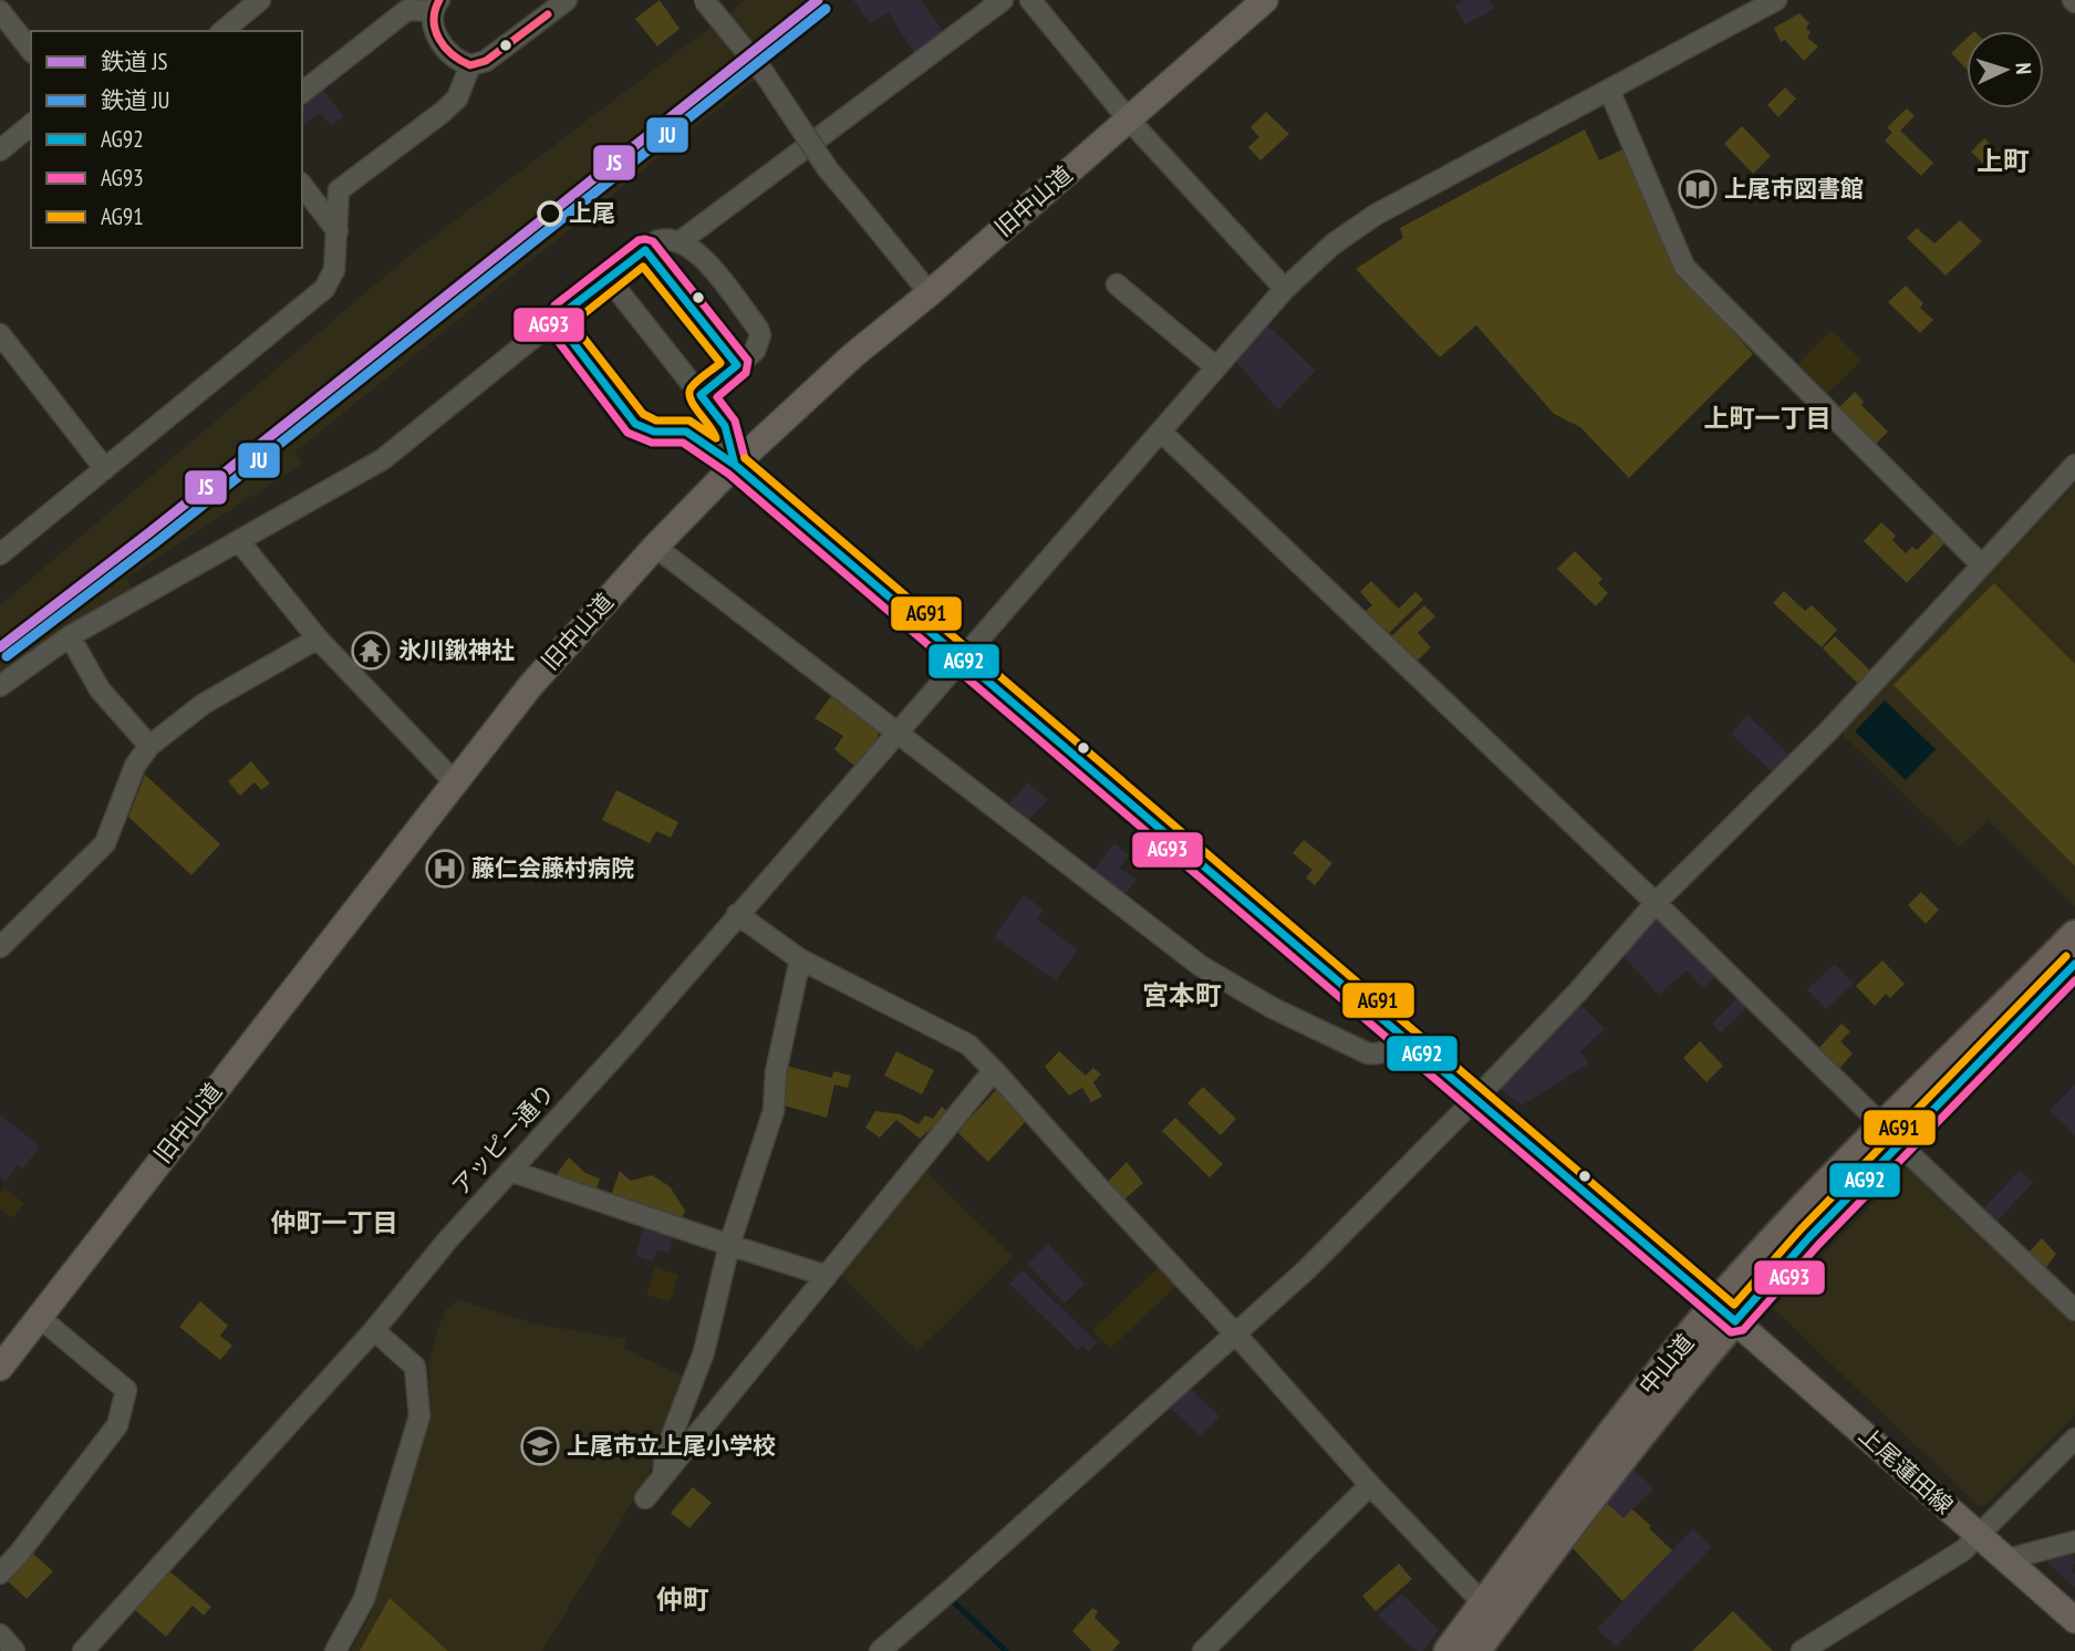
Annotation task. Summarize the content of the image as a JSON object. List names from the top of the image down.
{
  "streets": {
    "highway": ["中山道"],
    "main road": ["旧中山道", "上尾蓮田線"],
    "street": ["アッピー通り"]
  },
  "crossings": [
    ["旧中山道", "上尾蓮田線"],
    ["アッピー通り", "上尾蓮田線"],
    ["中山道", "上尾蓮田線"]
  ],
  "districts": [
    "上町",
    "上町一丁目",
    "宮本町",
    "仲町一丁目",
    "仲町"
  ],
  "places": {
    "library": ["上尾市図書館"],
    "other": ["上尾"],
    "temple": ["氷川鍬神社"],
    "hospital": ["藤仁会藤村病院"],
    "school or university": ["上尾市立上尾小学校"]
  },
  "lines": [
    "rail line JS",
    "rail line JU",
    "transit line AG93",
    "transit line AG92",
    "transit line AG91"
  ],
  "legend": [
    "鉄道 JS",
    "鉄道 JU",
    "AG92",
    "AG93",
    "AG91"
  ],
  "north": "right"
}
